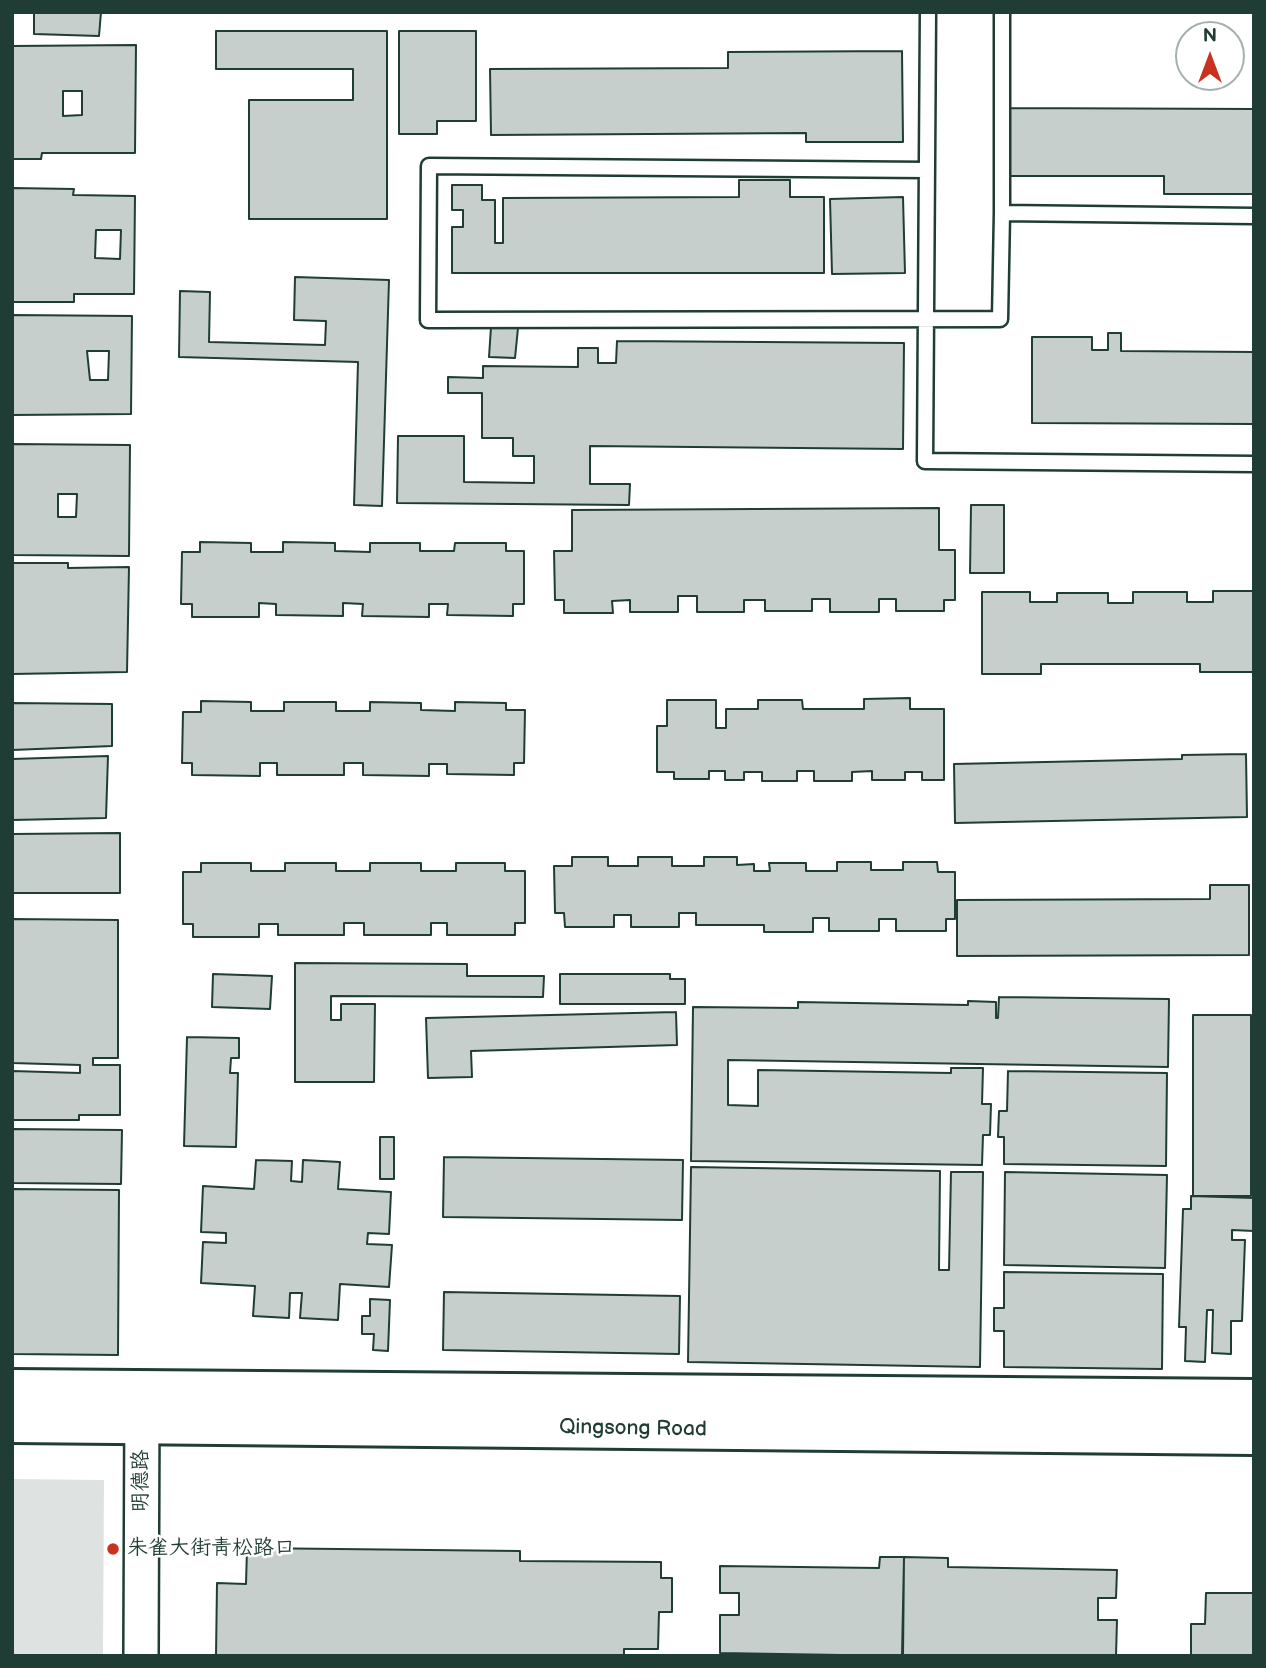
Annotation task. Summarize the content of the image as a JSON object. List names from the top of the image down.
{
  "streets": {
    "main road": ["Qingsong Road"],
    "street": ["明德路"]
  },
  "crossings": [
    ["Qingsong Road", "明德路"]
  ],
  "places": ["朱雀大街青松路口"],
  "north": "top"
}
